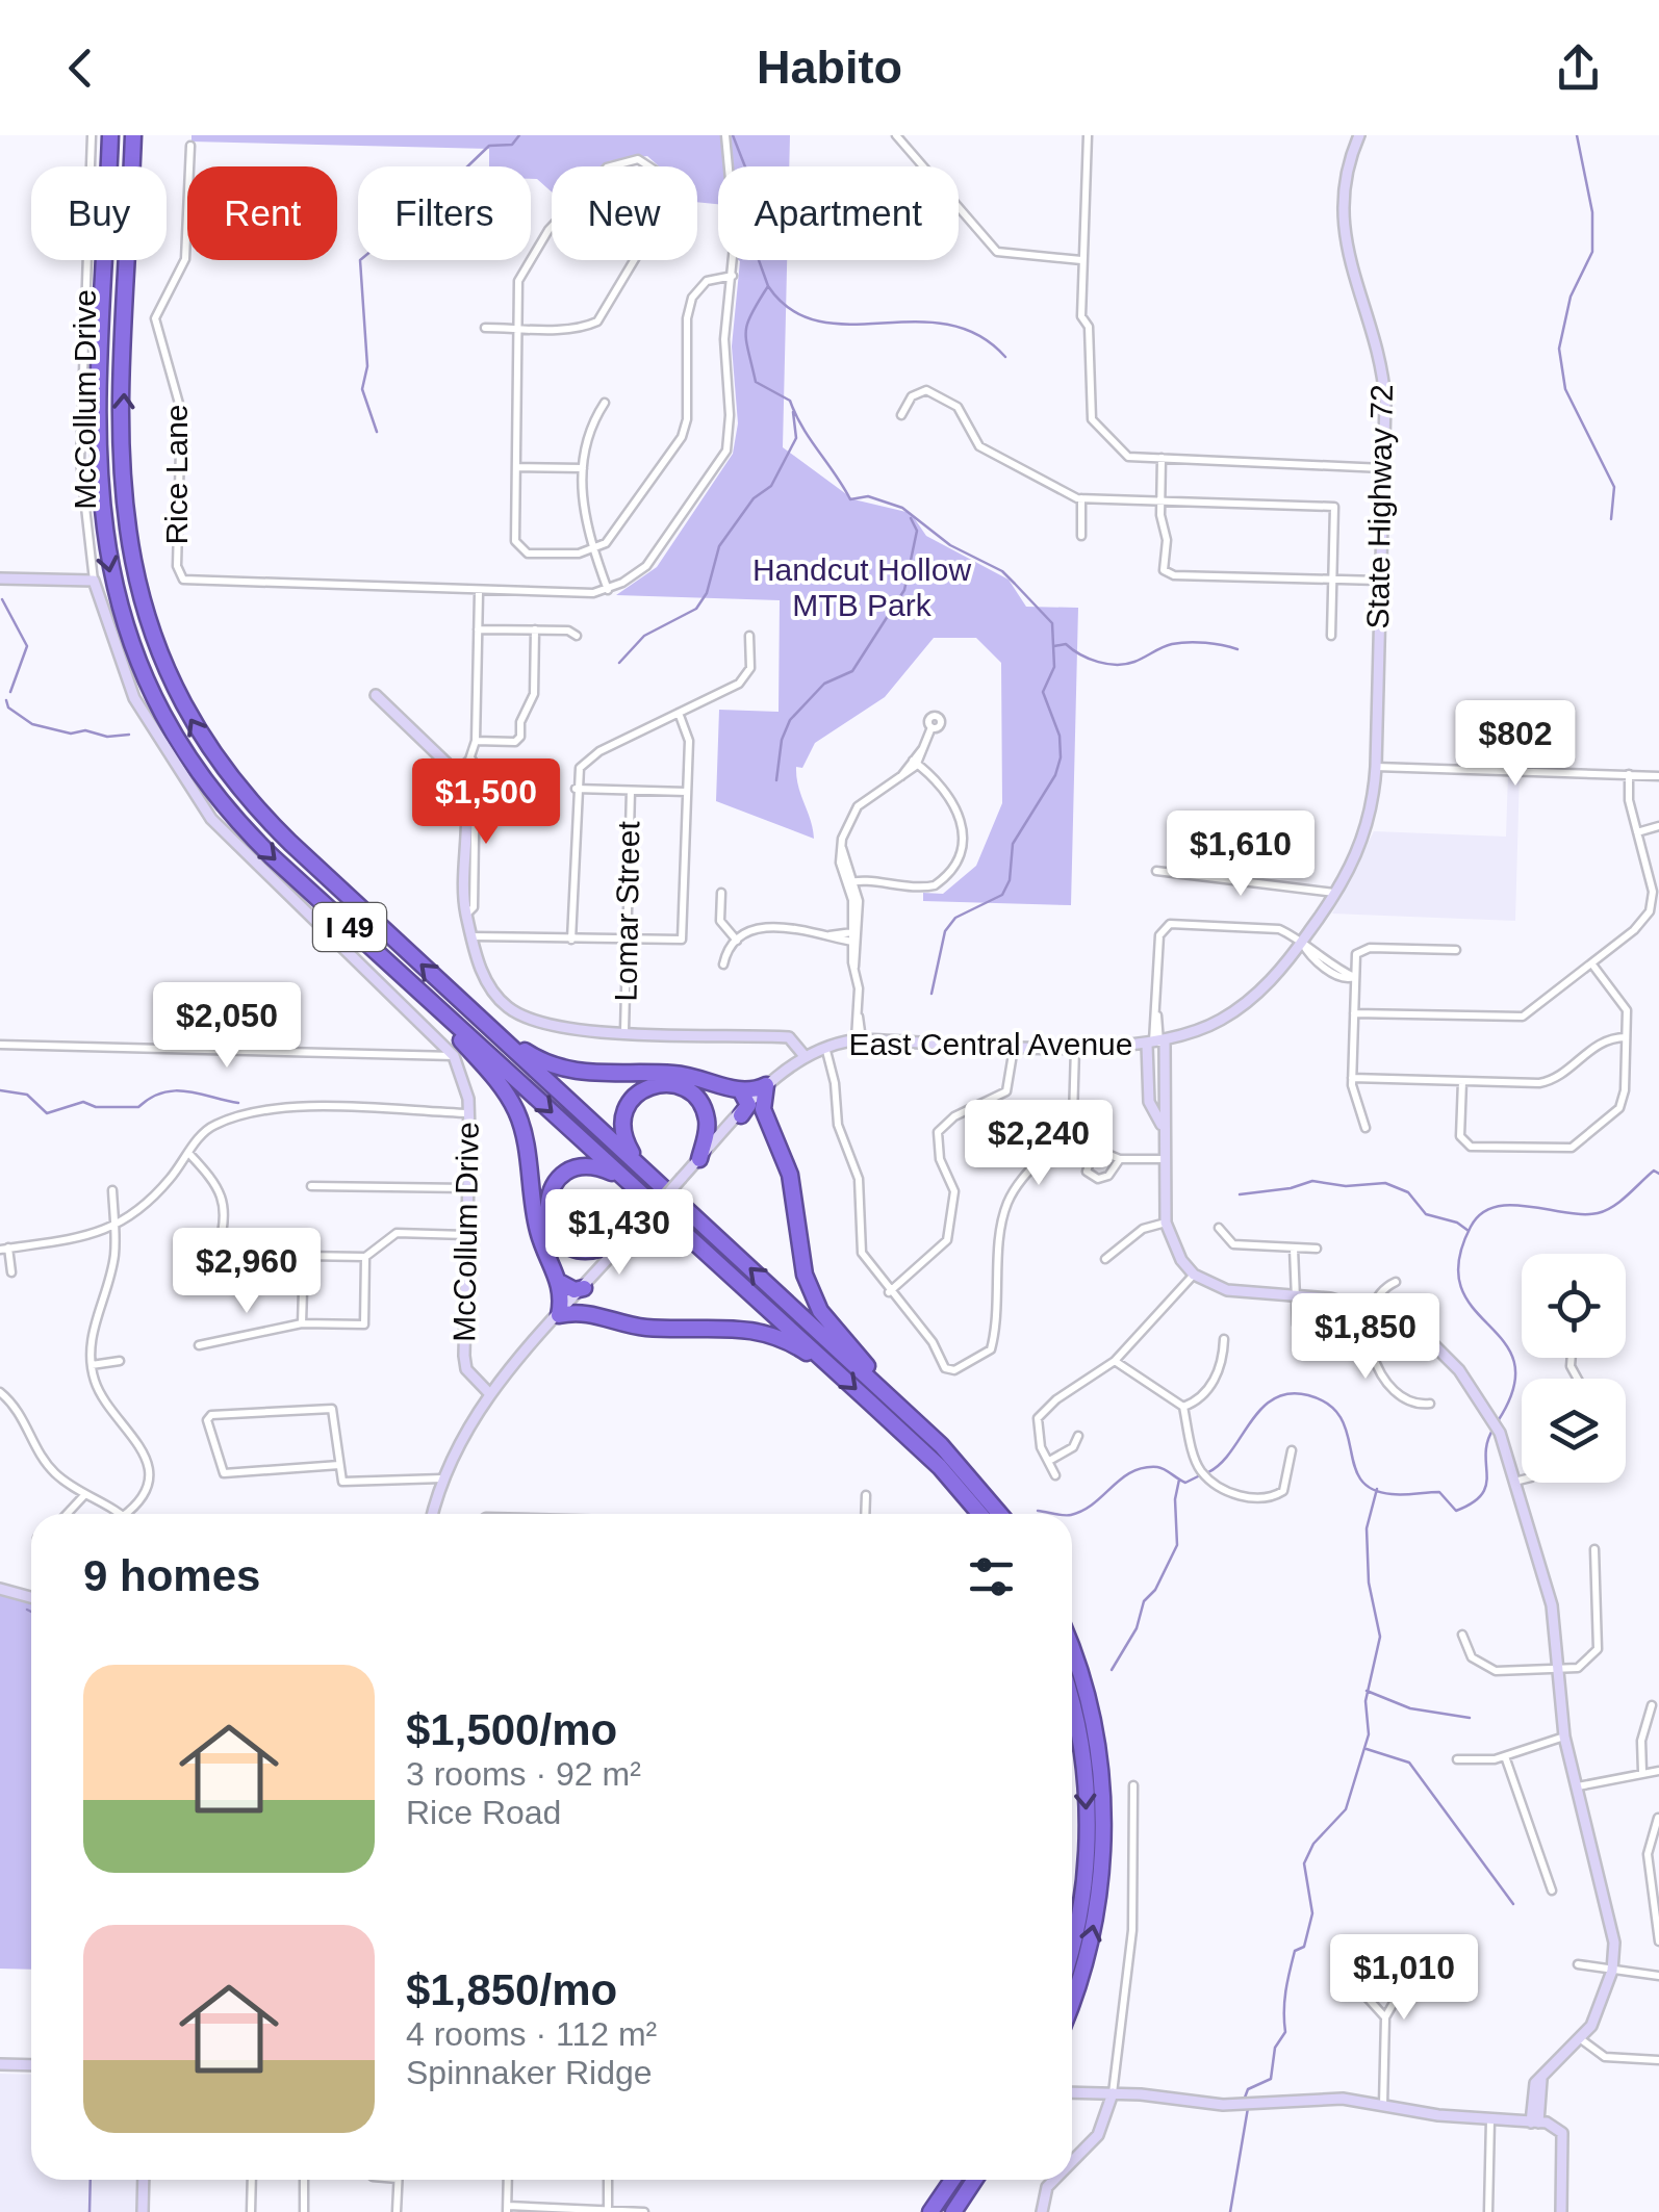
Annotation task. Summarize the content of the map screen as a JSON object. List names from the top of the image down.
{
  "streets": {
    "highway": ["I 49"],
    "street": [
      "McCollum Drive",
      "Rice Lane",
      "State Highway 72",
      "Lomar Street",
      "East Central Avenue"
    ]
  },
  "crossings": [
    ["McCollum Drive", "East Central Avenue"],
    ["State Highway 72", "East Central Avenue"],
    ["I 49", "East Central Avenue"]
  ],
  "parks": ["Handcut Hollow MTB Park"],
  "page": {
    "header": "Habito",
    "chip": [
      "Buy",
      "Rent",
      "Filters",
      "New",
      "Apartment"
    ],
    "price": [
      "$802",
      "$1,500",
      "$1,610",
      "$2,050",
      "$2,240",
      "$1,430",
      "$2,960",
      "$1,850",
      "$1,010"
    ],
    "heading": "9 homes",
    "list": [
      {
        "name": "$1,500/mo",
        "note": "3 rooms · 92 m² · Rice Road"
      },
      {
        "name": "$1,850/mo",
        "note": "4 rooms · 112 m² · Spinnaker Ridge"
      }
    ]
  }
}
